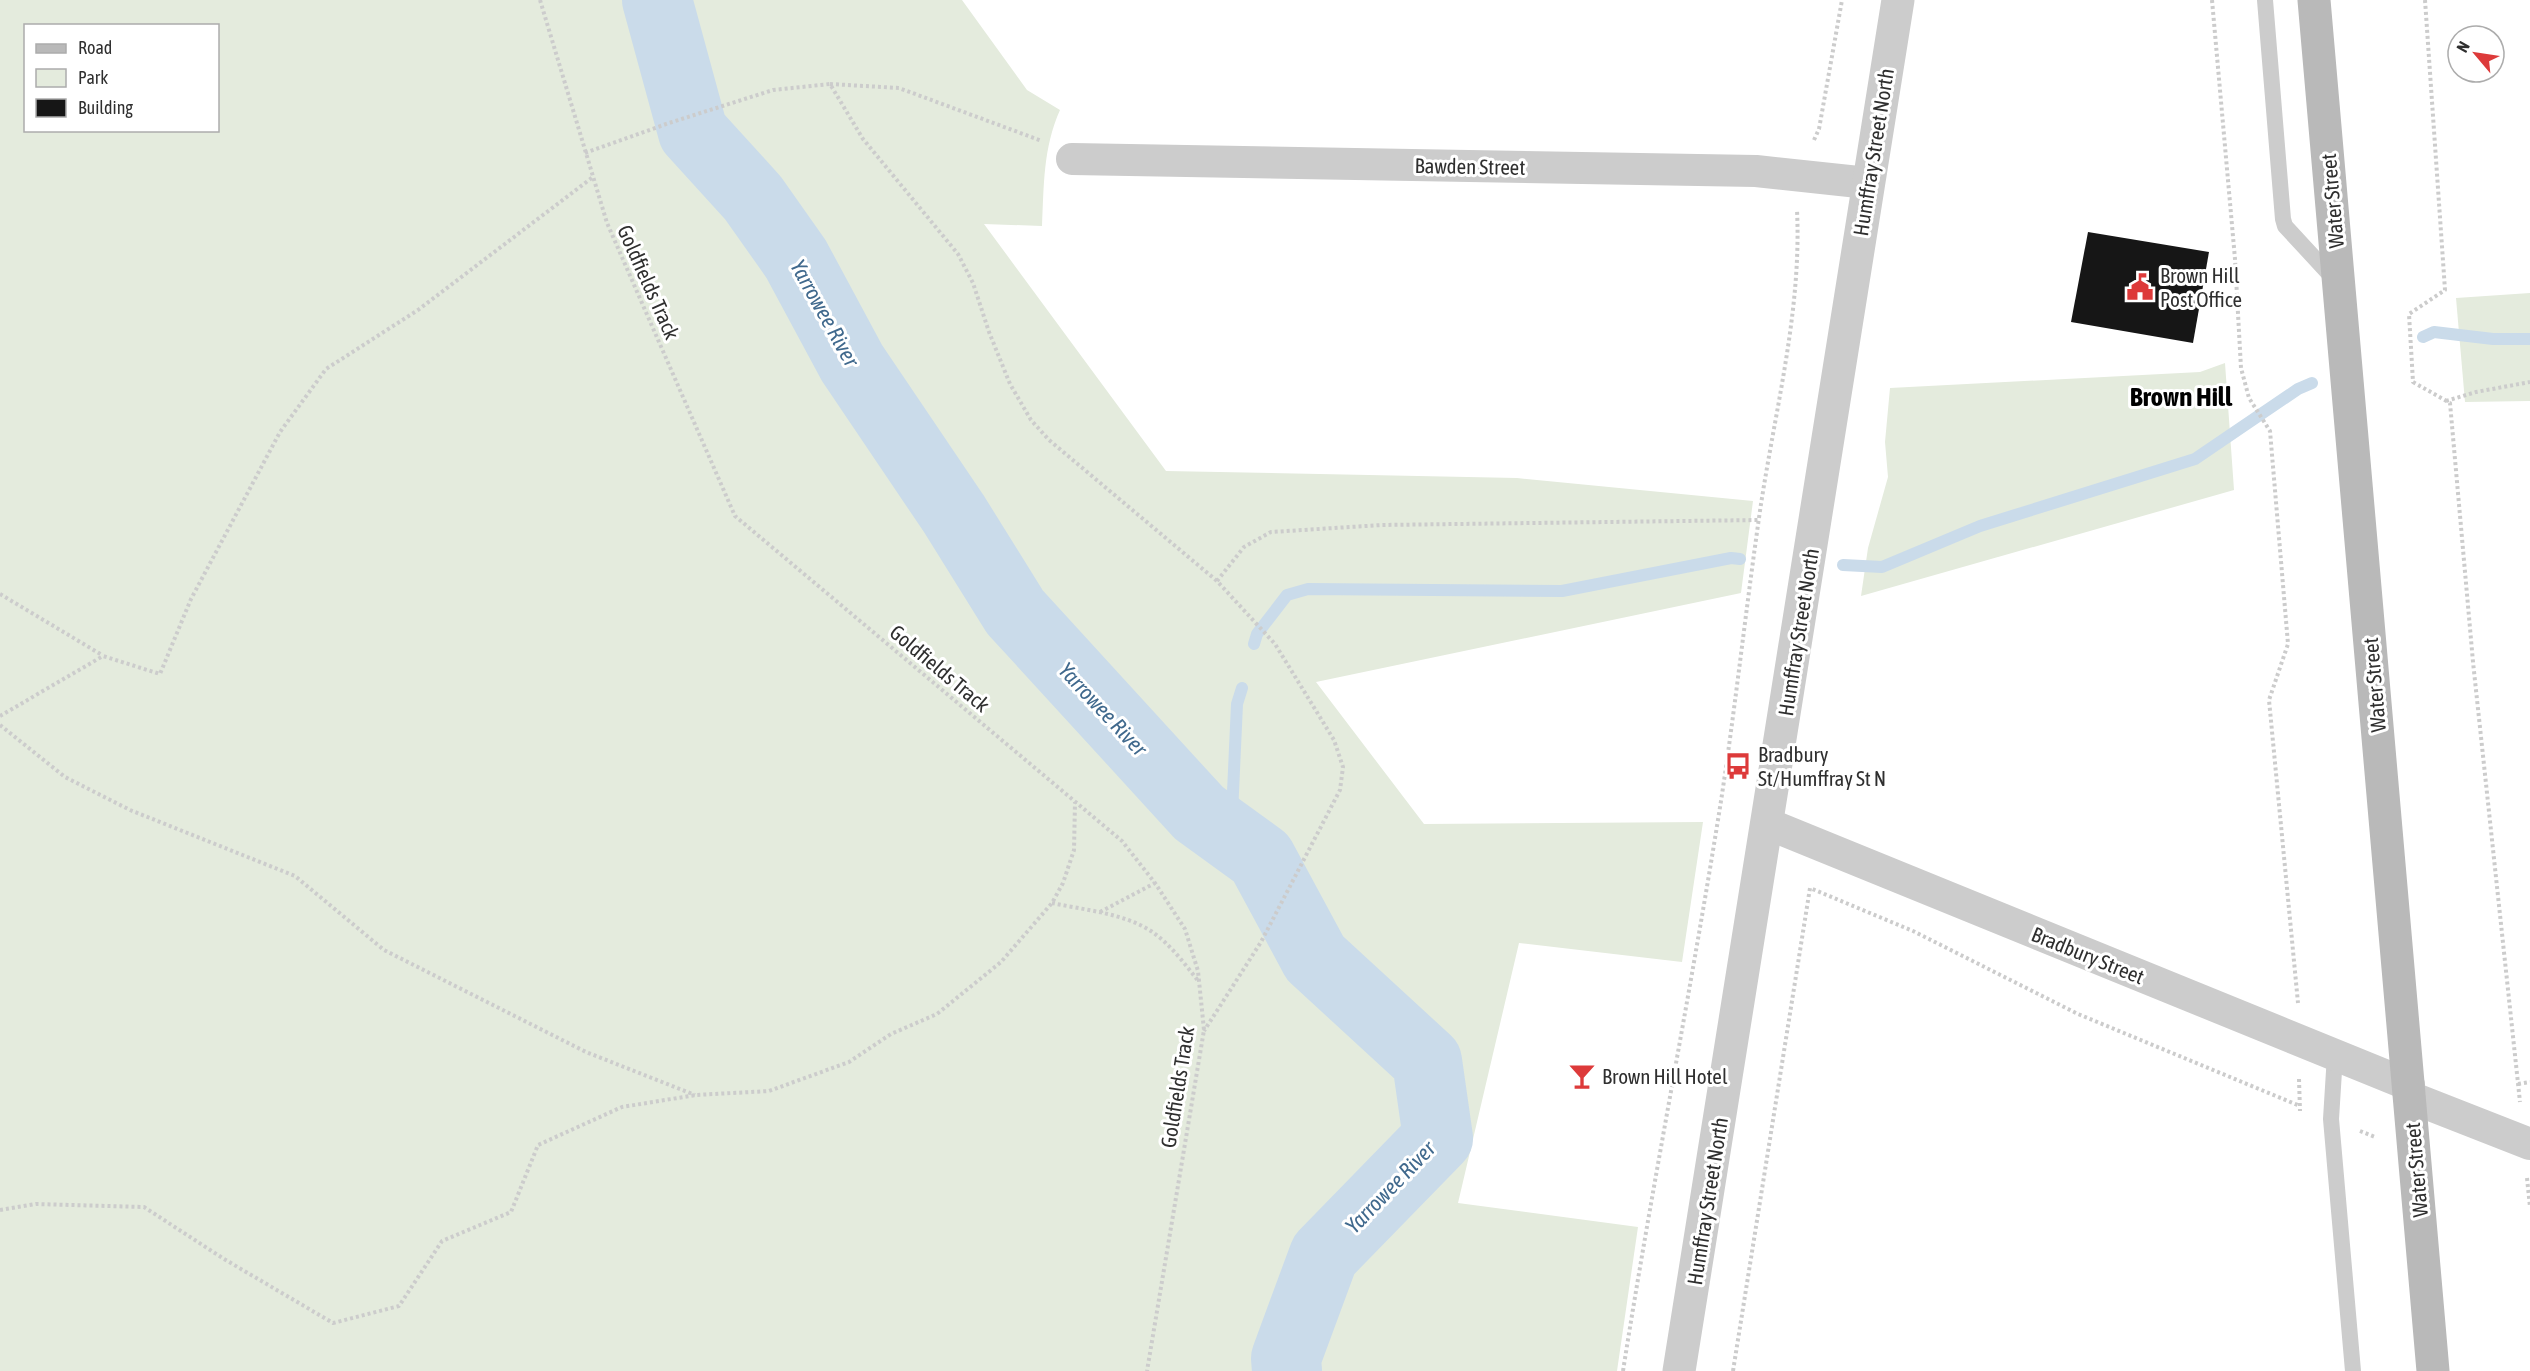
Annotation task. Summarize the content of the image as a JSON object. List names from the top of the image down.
{
  "streets": {
    "main road": ["Water Street"],
    "street": ["Humffray Street North", "Bawden Street", "Bradbury Street"],
    "path": ["Goldfields Track"]
  },
  "crossings": [
    ["Humffray Street North", "Bawden Street"],
    ["Humffray Street North", "Bradbury Street"],
    ["Water Street", "Bradbury Street"]
  ],
  "districts": ["Brown Hill"],
  "water": ["Yarrowee River"],
  "places": {
    "public building": ["Brown Hill Post Office"],
    "bus stop": ["Bradbury St/Humffray St N"],
    "bar": ["Brown Hill Hotel"]
  },
  "legend": ["Road", "Park", "Building"],
  "north": "top left"
}
